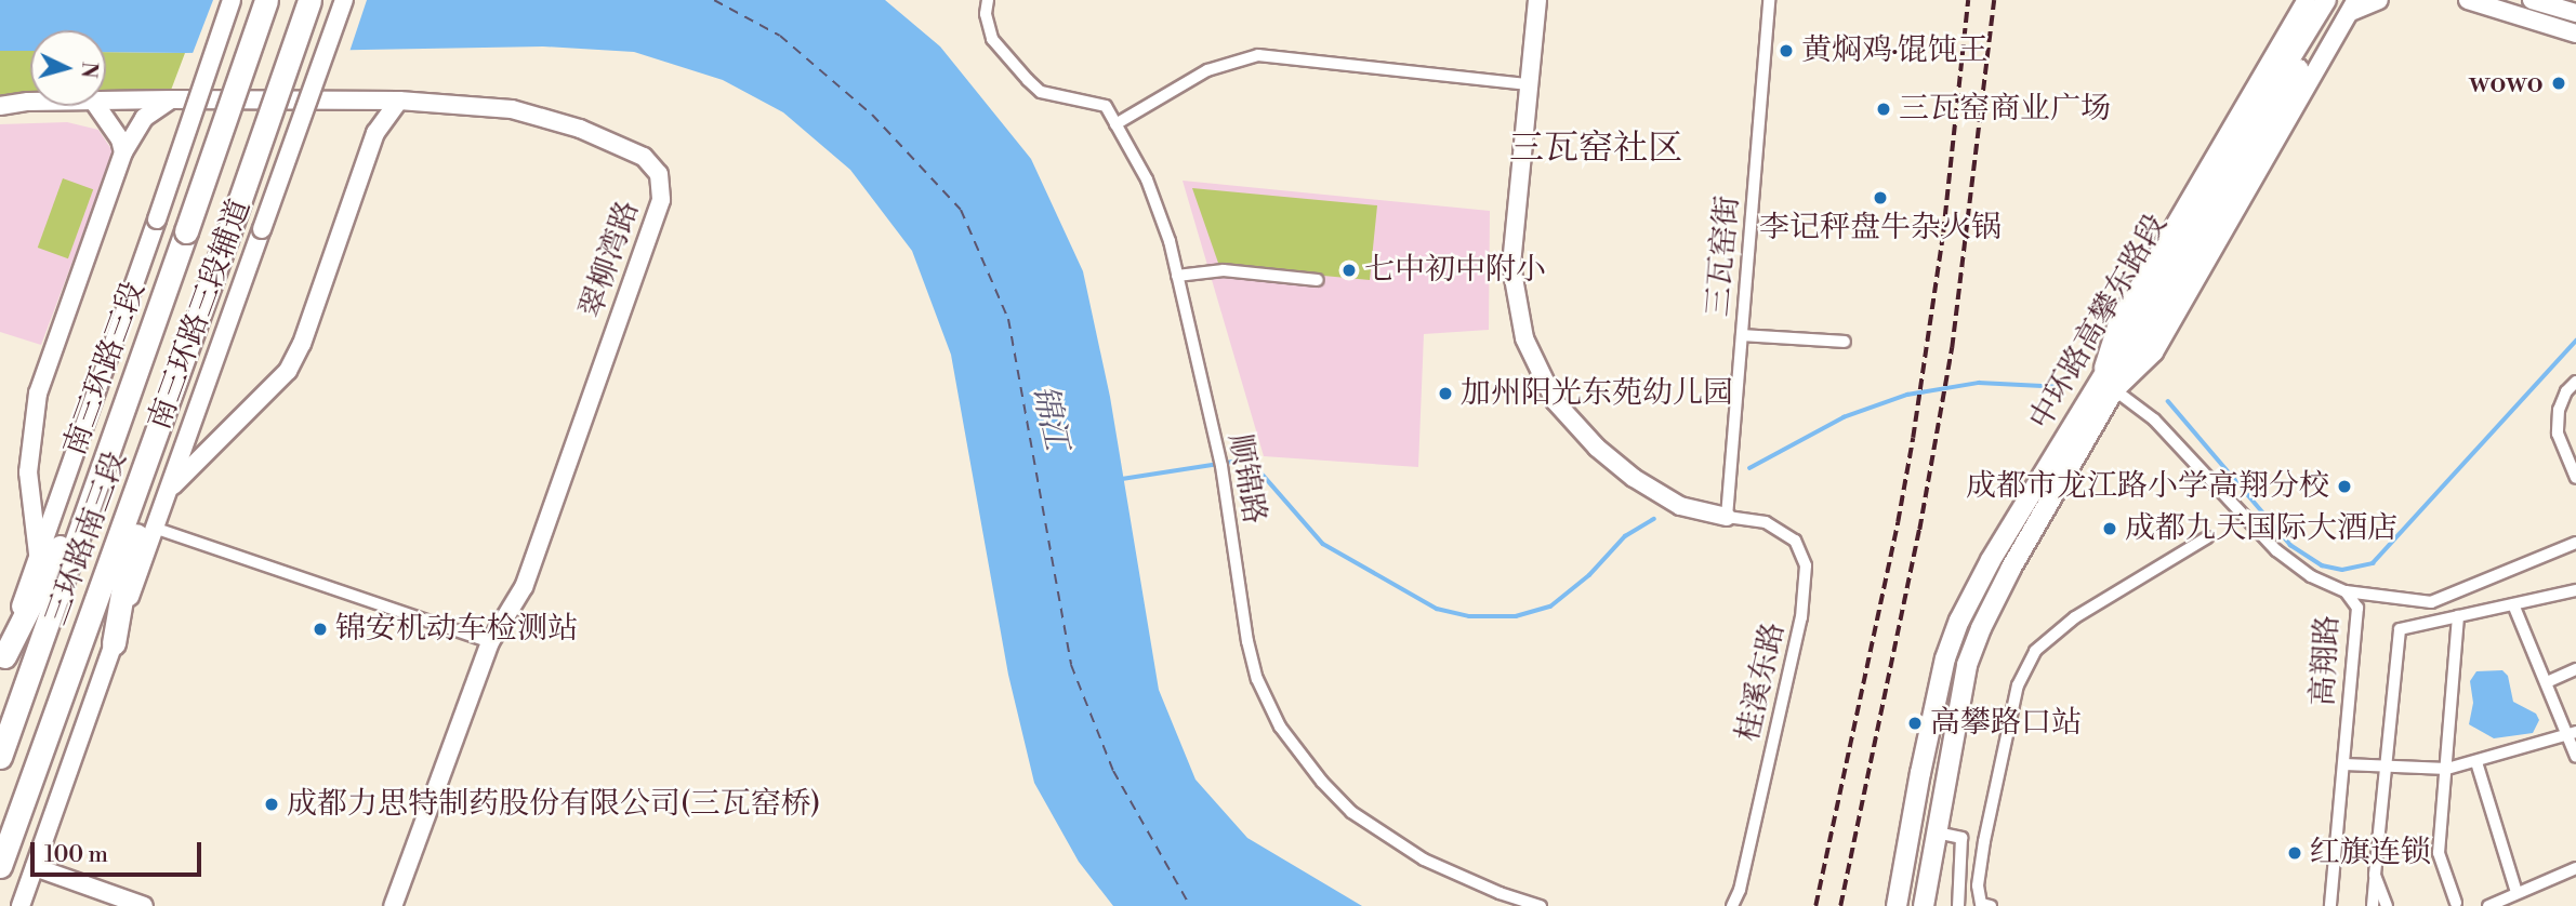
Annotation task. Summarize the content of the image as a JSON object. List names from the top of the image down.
{
  "streets": {
    "highway": ["南三环路三段", "三环路南三段"],
    "main road": ["中环路高攀东路段"],
    "street": [
      "三瓦窑街",
      "翠柳湾路",
      "南三环路三段辅道",
      "顺锦路",
      "高翔路",
      "桂溪东路"
    ]
  },
  "crossings": [
    ["三瓦窑街", "桂溪东路"],
    ["中环路高攀东路段", "高翔路"]
  ],
  "districts": ["三瓦窑社区"],
  "water": ["锦江"],
  "places": [
    "黄焖鸡·馄饨王",
    "wowo",
    "三瓦窑商业广场",
    "李记秤盘牛杂火锅",
    "七中初中附小",
    "加州阳光东苑幼儿园",
    "成都市龙江路小学高翔分校",
    "成都九天国际大酒店",
    "锦安机动车检测站",
    "高攀路口站",
    "成都力思特制药股份有限公司(三瓦窑桥)",
    "红旗连锁"
  ],
  "scale_bar": "100 m",
  "north": "right"
}
